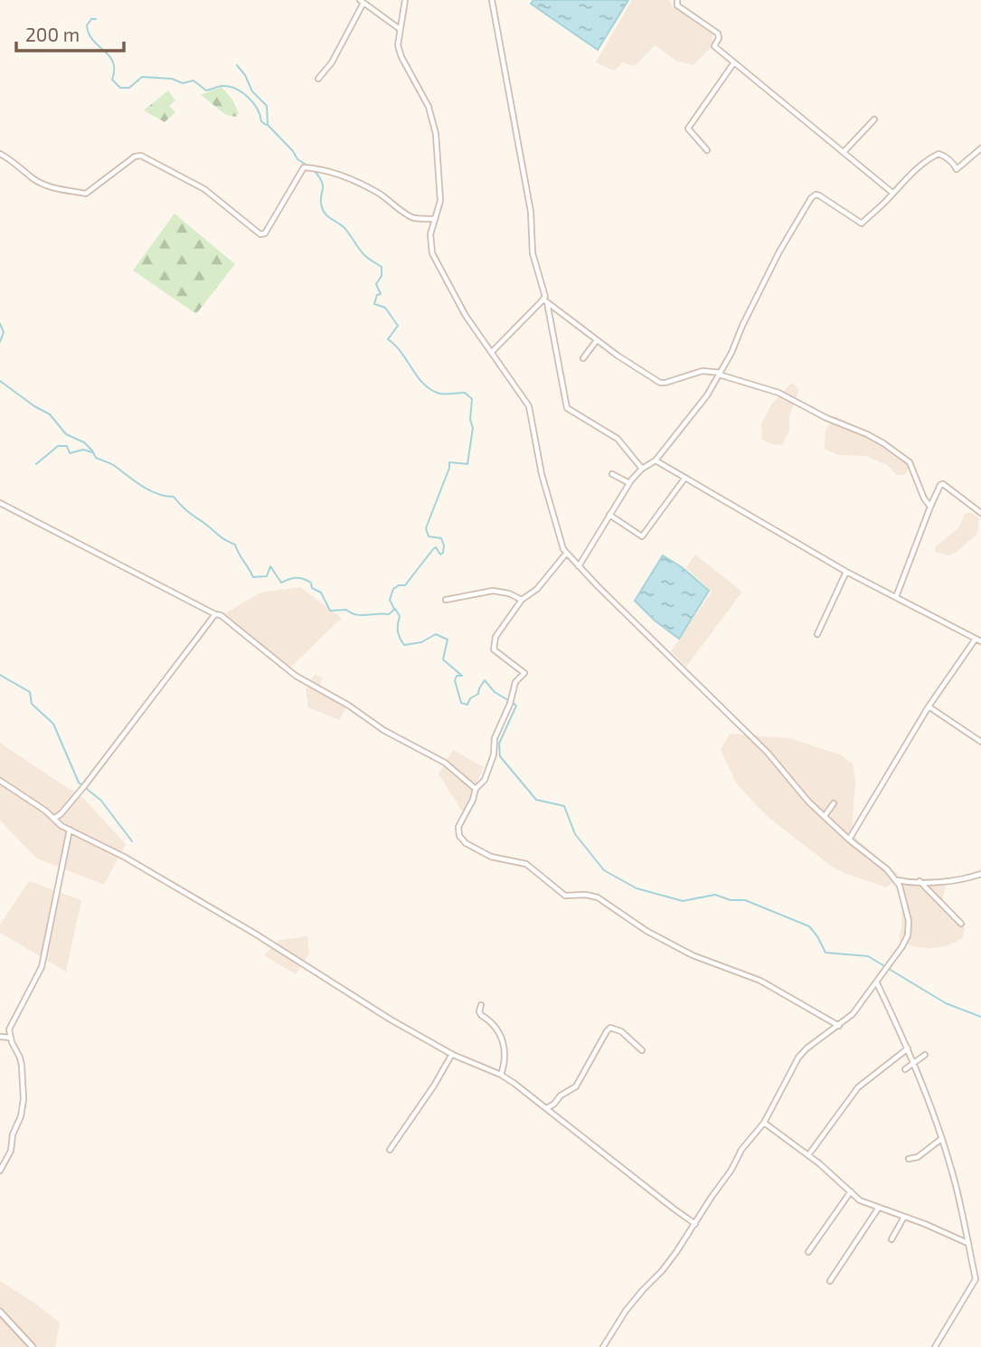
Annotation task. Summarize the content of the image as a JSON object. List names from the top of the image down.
{
  "scale_bar": "200 m"
}
